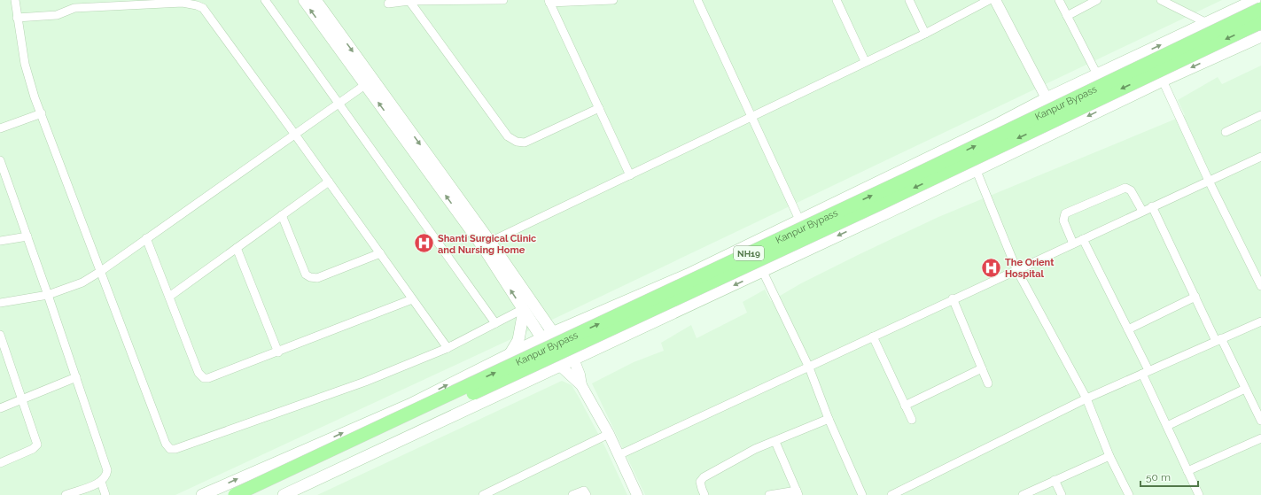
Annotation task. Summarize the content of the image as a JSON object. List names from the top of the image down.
{
  "streets": {
    "highway": ["Kanpur Bypass", "NH19"]
  },
  "places": {
    "hospital": ["Shanti Surgical Clinic and Nursing Home", "The Orient Hospital"]
  },
  "scale_bar": "50 m"
}
